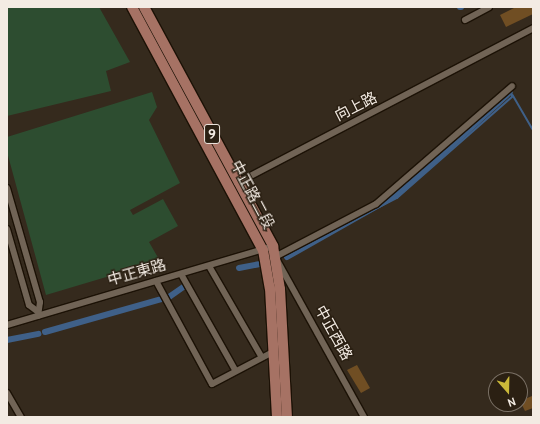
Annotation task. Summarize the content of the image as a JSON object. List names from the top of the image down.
{
  "streets": {
    "main road": ["9", "中正路二段"],
    "street": ["向上路", "中正東路", "中正西路"]
  },
  "crossings": [
    ["向上路", "中正路二段"],
    ["中正路二段", "中正東路"],
    ["中正路二段", "中正西路"],
    ["中正東路", "中正西路"]
  ],
  "north": "bottom"
}
